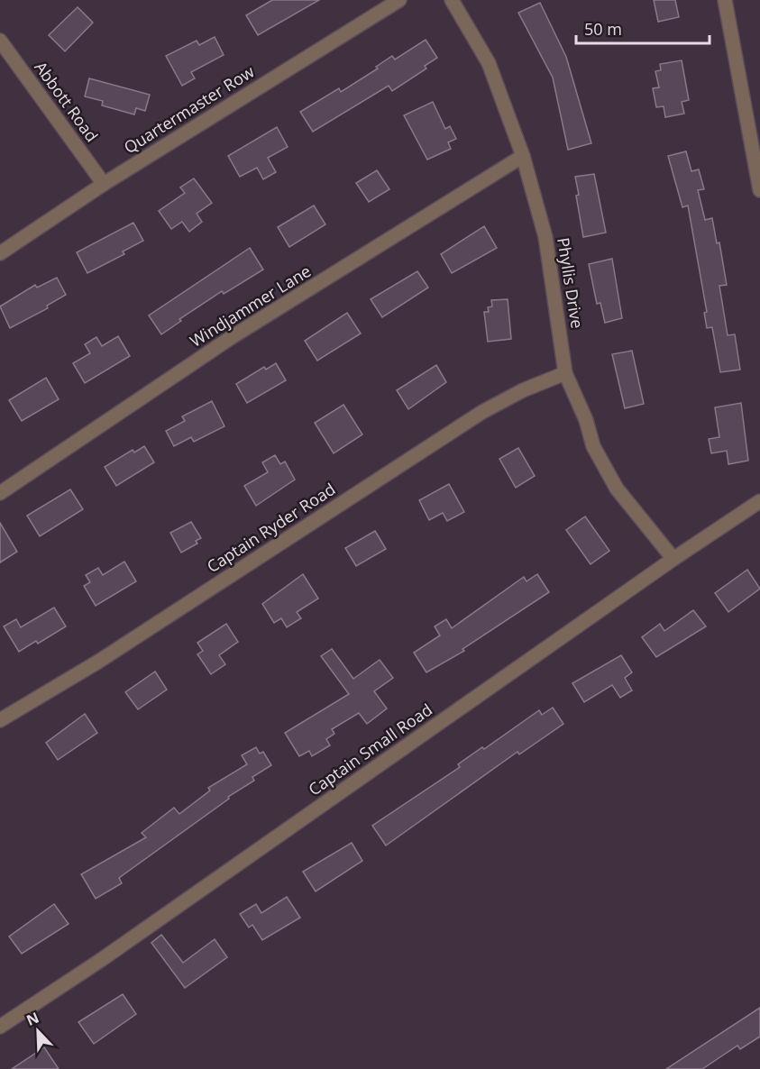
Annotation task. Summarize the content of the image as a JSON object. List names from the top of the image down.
{
  "streets": {
    "street": [
      "Abbott Road",
      "Quartermaster Row",
      "Phyllis Drive",
      "Windjammer Lane",
      "Captain Ryder Road",
      "Captain Small Road"
    ]
  },
  "crossings": [
    ["Abbott Road", "Quartermaster Row"],
    ["Phyllis Drive", "Windjammer Lane"],
    ["Phyllis Drive", "Captain Ryder Road"],
    ["Phyllis Drive", "Captain Small Road"]
  ],
  "scale_bar": "50 m",
  "north": "top left"
}
